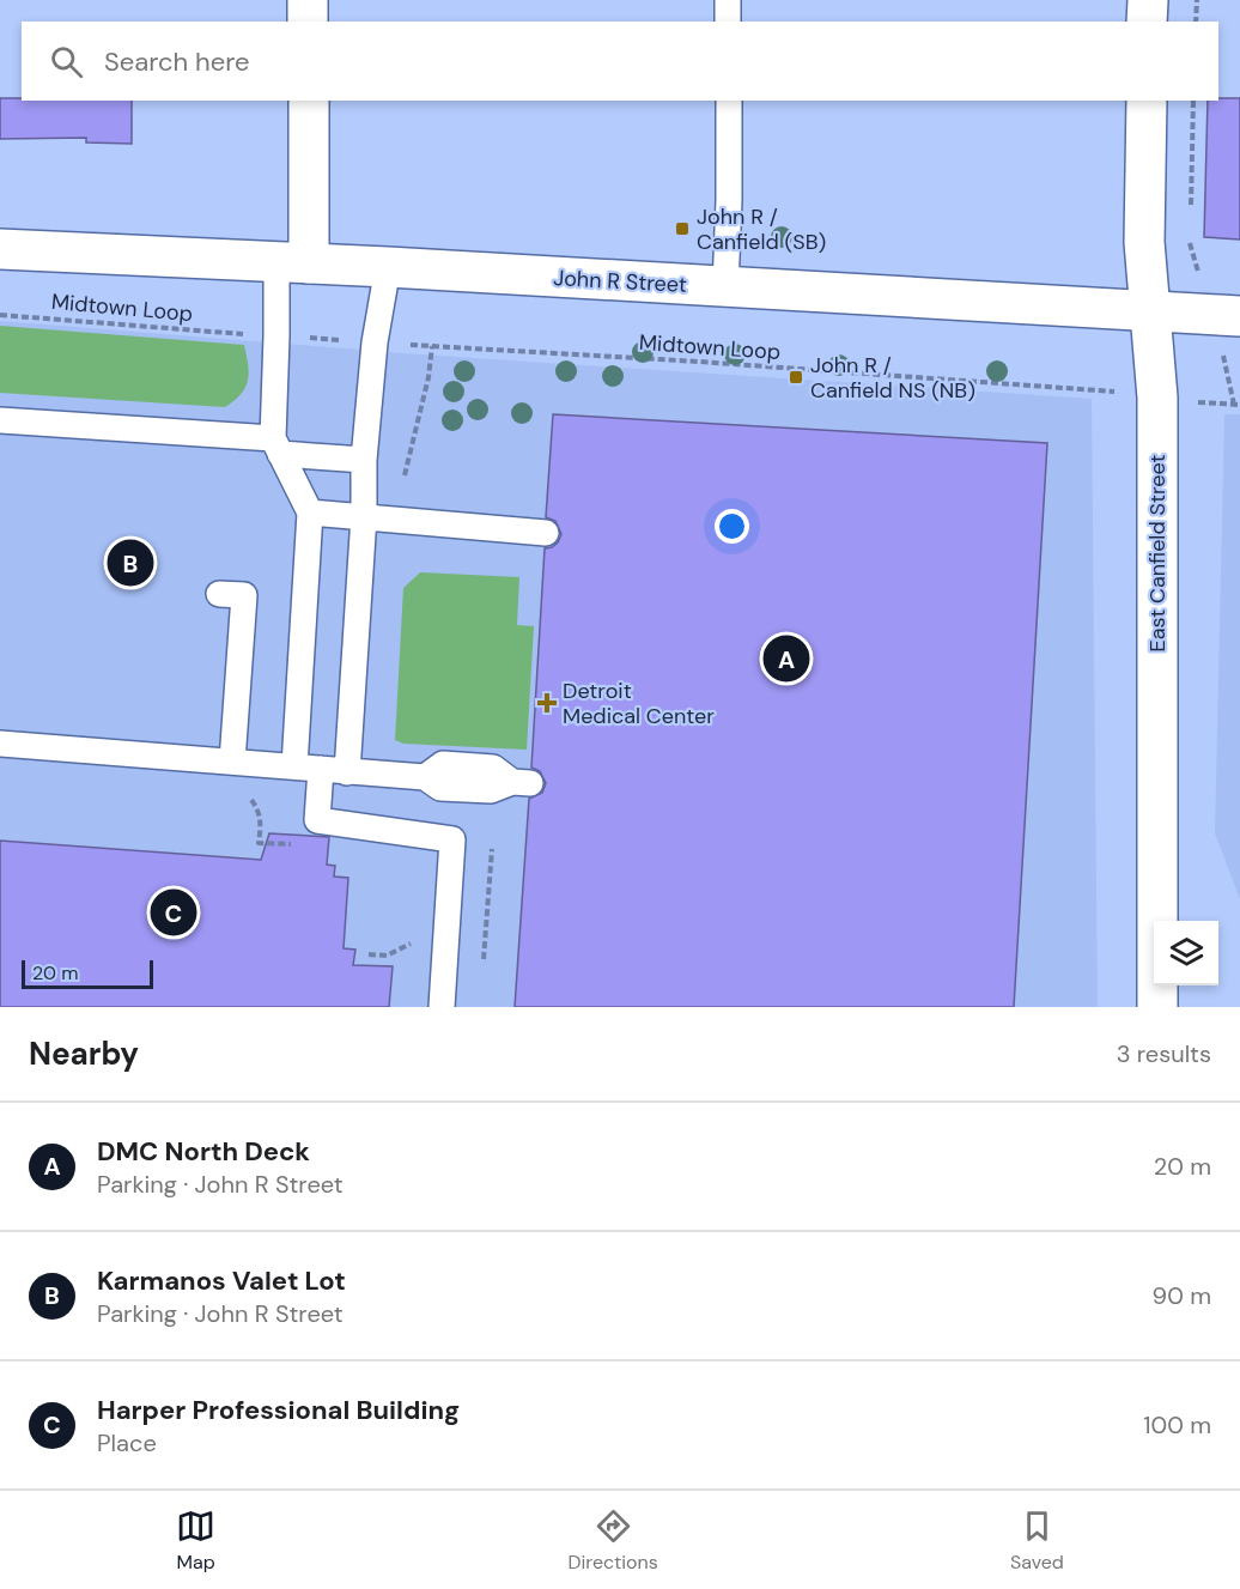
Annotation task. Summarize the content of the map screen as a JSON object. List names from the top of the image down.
{
  "streets": {
    "street": ["John R Street", "East Canfield Street"],
    "path": ["Midtown Loop"]
  },
  "crossings": [
    ["John R Street", "East Canfield Street"]
  ],
  "places": {
    "transit": ["John R / Canfield (SB)", "John R / Canfield NS (NB)"],
    "health": ["Detroit Medical Center"]
  },
  "scale_bar": "20 m",
  "page": {
    "search": "Search here",
    "pins": ["B", "A", "C"],
    "scale": "20 m",
    "heading": ["Nearby", "3 results"],
    "list": [
      {
        "mark": "A",
        "name": "DMC North Deck",
        "note": "Parking · John R Street",
        "value": "20 m"
      },
      {
        "mark": "B",
        "name": "Karmanos Valet Lot",
        "note": "Parking · John R Street",
        "value": "90 m"
      },
      {
        "mark": "C",
        "name": "Harper Professional Building",
        "note": "Place",
        "value": "100 m"
      }
    ],
    "nav": ["Map", "Directions", "Saved"]
  }
}
